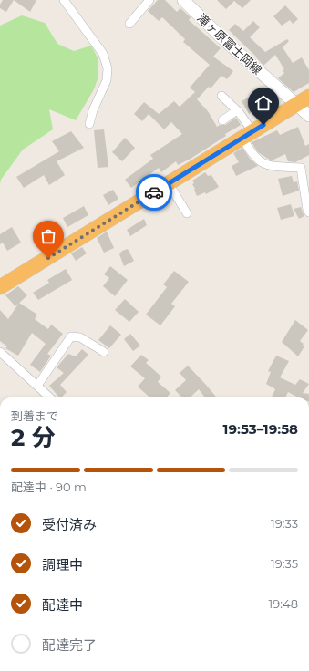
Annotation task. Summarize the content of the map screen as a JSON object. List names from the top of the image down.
{
  "streets": {
    "main road": ["滝ヶ原富士岡線"]
  },
  "page": {
    "heading": ["2 分", "到着まで", "19:53–19:58"],
    "bar": "配達中 · 90 m",
    "list": [
      ["受付済み", "19:33"],
      ["調理中", "19:35"],
      ["配達中", "19:48"],
      "配達完了"
    ]
  }
}
